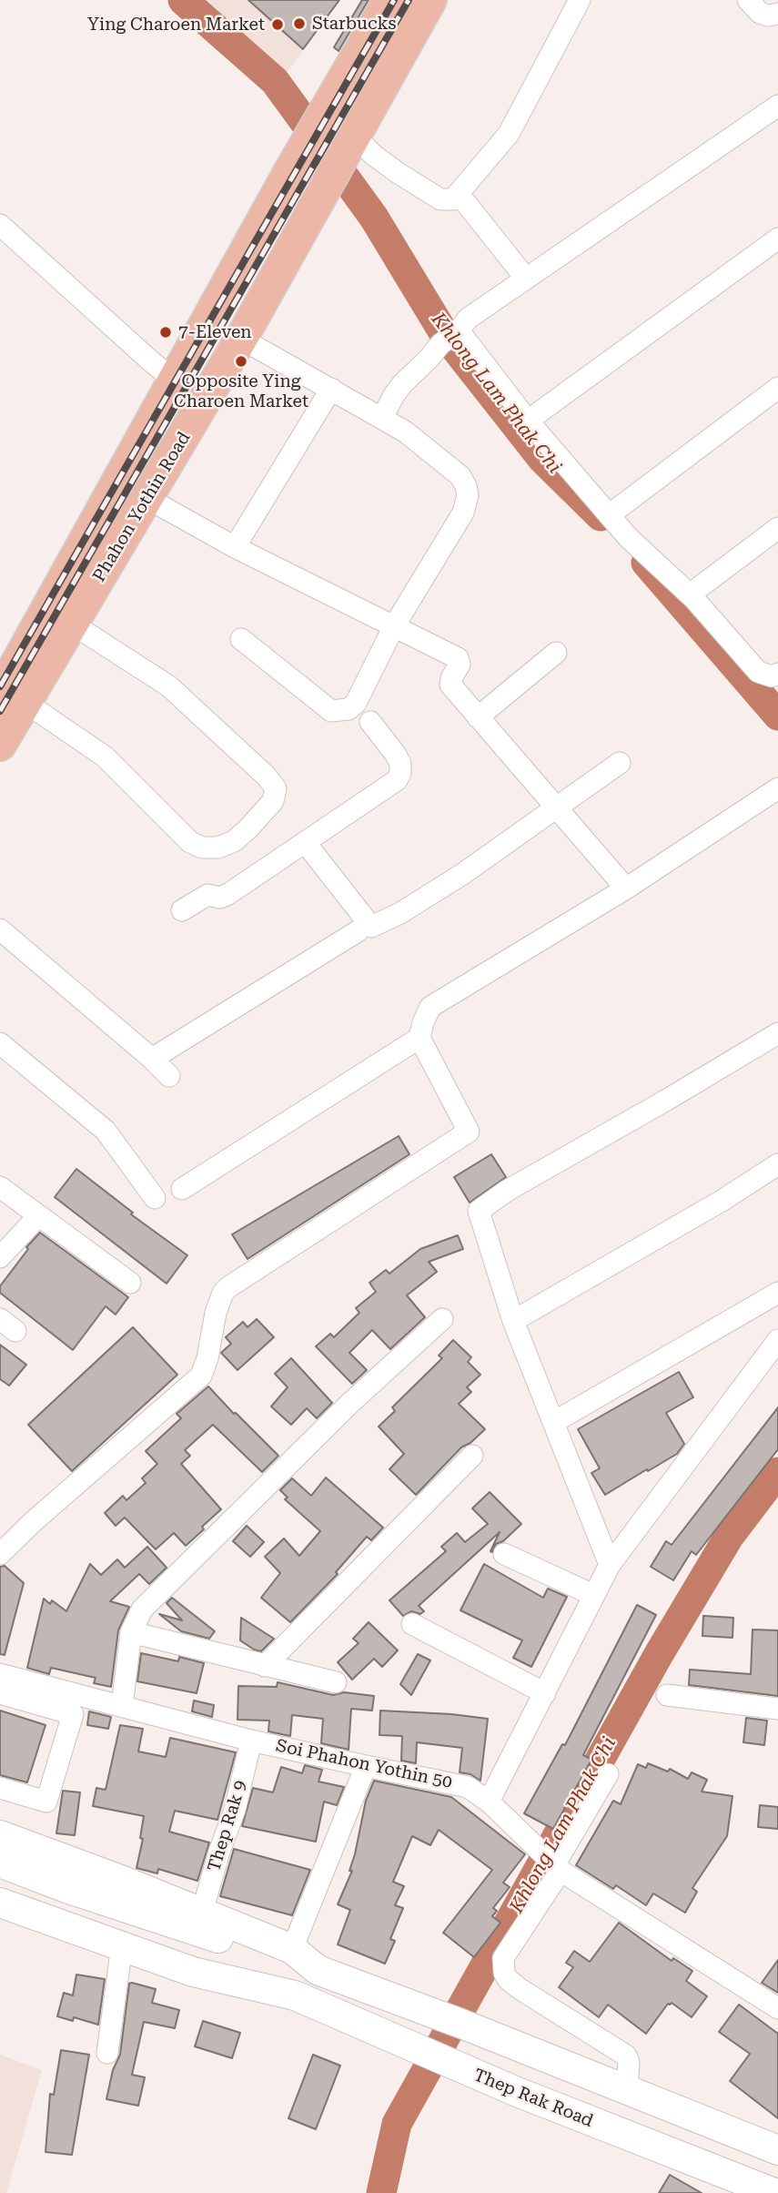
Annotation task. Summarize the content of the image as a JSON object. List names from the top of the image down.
{
  "streets": {
    "main road": ["Phahon Yothin Road", "Thep Rak Road"],
    "street": ["Soi Phahon Yothin 50", "Thep Rak 9"]
  },
  "crossings": [
    ["Soi Phahon Yothin 50", "Thep Rak 9"],
    ["Thep Rak 9", "Thep Rak Road"]
  ],
  "water": ["Khlong Lam Phak Chi"],
  "places": [
    "Starbucks",
    "Ying Charoen Market",
    "7-Eleven",
    "Opposite Ying Charoen Market"
  ]
}
